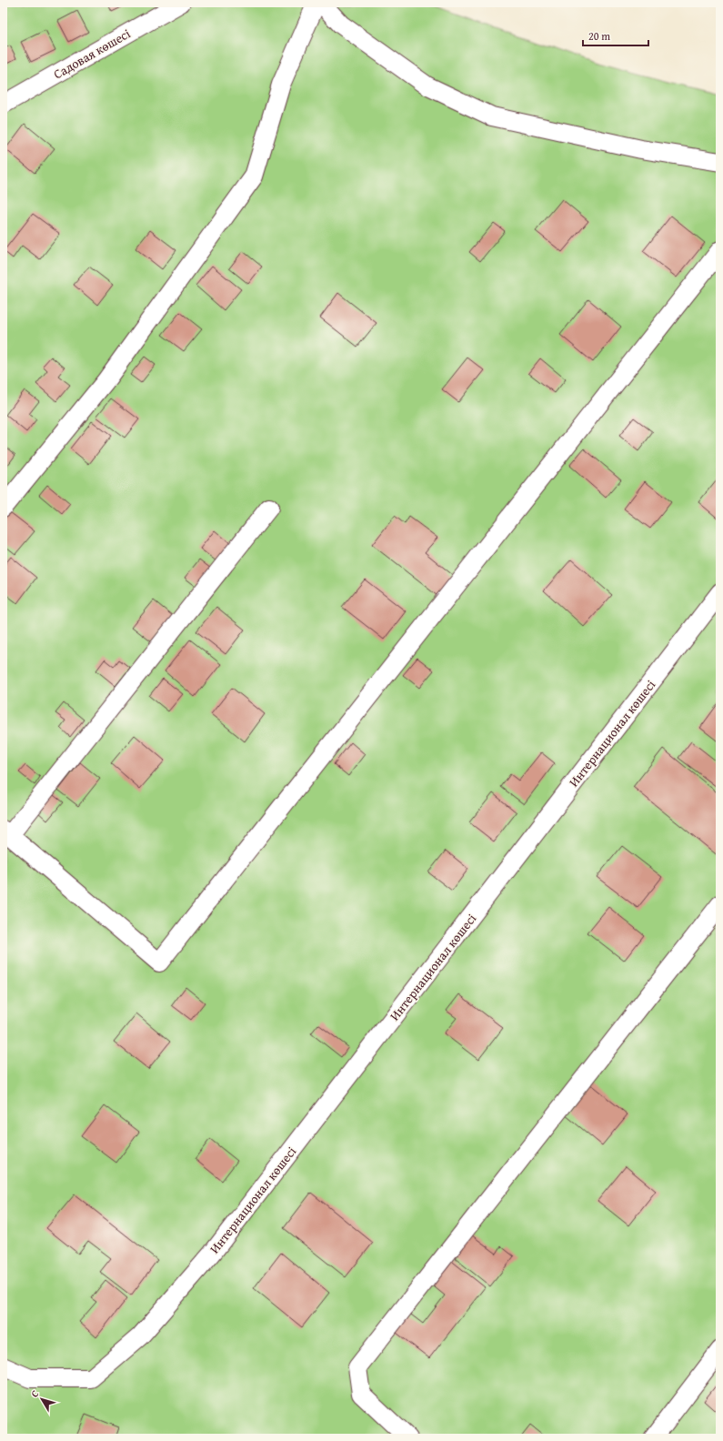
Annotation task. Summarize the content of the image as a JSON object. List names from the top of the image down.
{
  "streets": {
    "street": ["Садовая көшесі", "Интернационал көшесі"]
  },
  "scale_bar": "20 m",
  "north": "top left"
}
